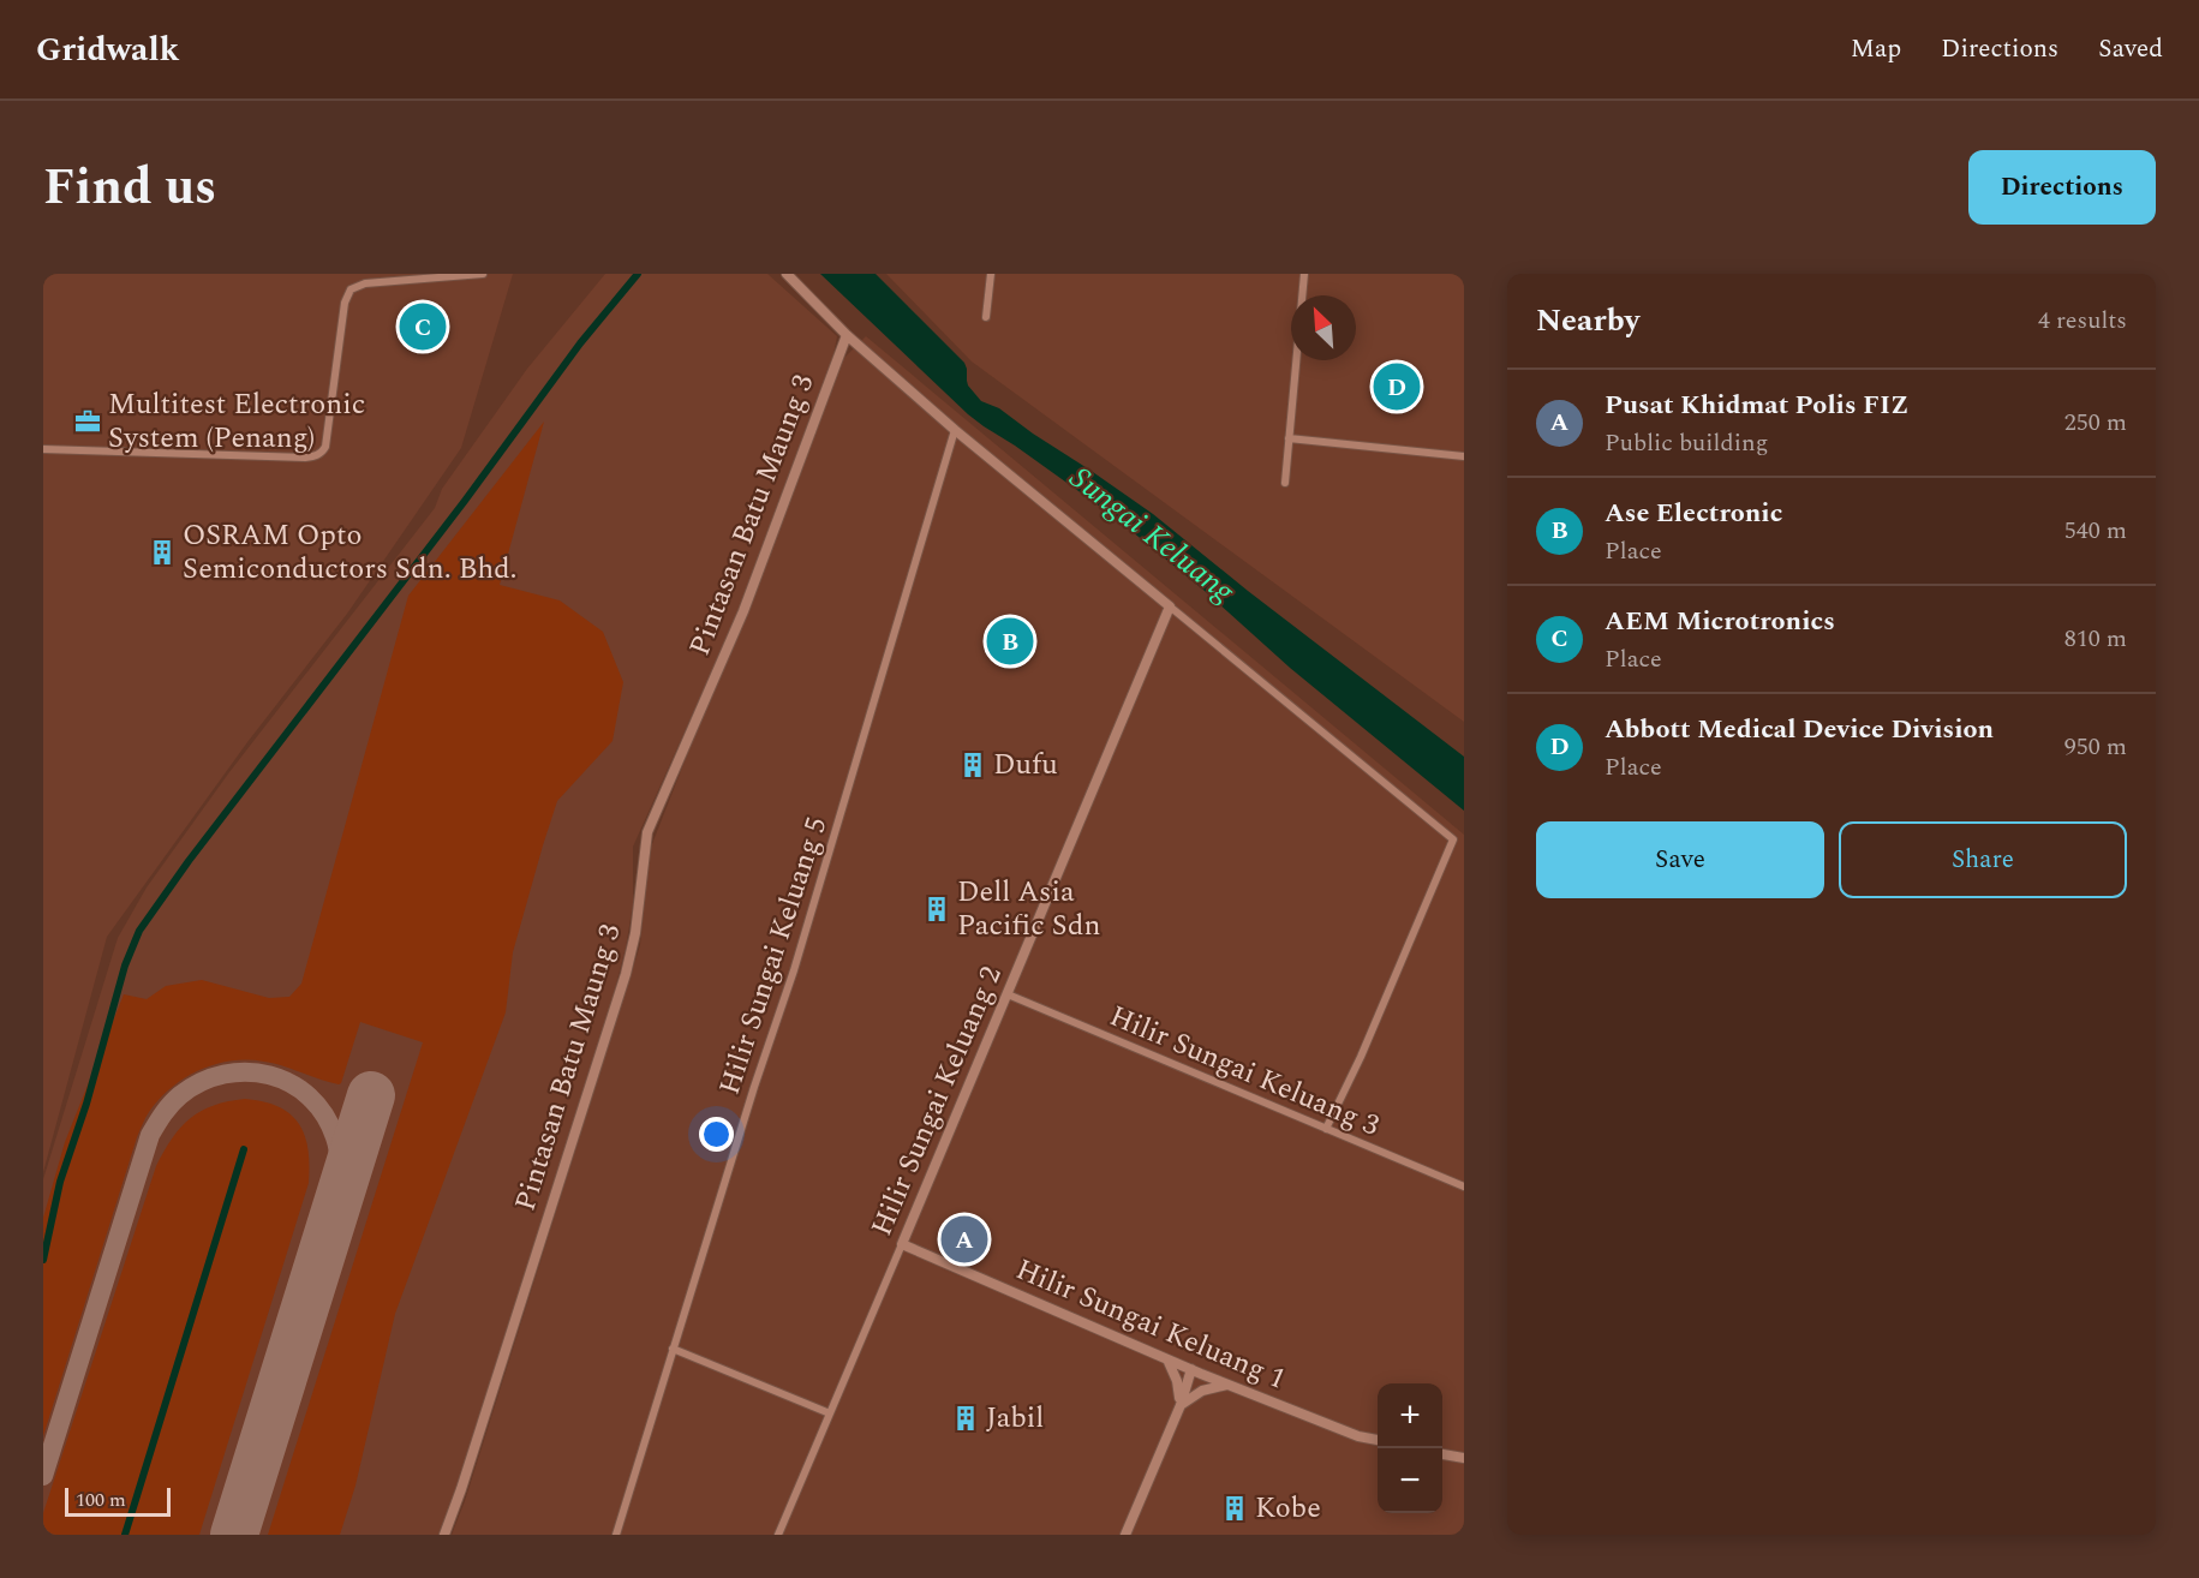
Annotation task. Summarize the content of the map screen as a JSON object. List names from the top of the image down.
{
  "streets": {
    "street": [
      "Pintasan Batu Maung 3",
      "Hilir Sungai Keluang 5",
      "Hilir Sungai Keluang 3",
      "Hilir Sungai Keluang 2",
      "Hilir Sungai Keluang 1"
    ]
  },
  "crossings": [
    ["Hilir Sungai Keluang 3", "Hilir Sungai Keluang 2"],
    ["Hilir Sungai Keluang 2", "Hilir Sungai Keluang 1"]
  ],
  "water": ["Sungai Keluang"],
  "places": {
    "office": ["Multitest Electronic System (Penang)"],
    "building": [
      "OSRAM Opto Semiconductors Sdn. Bhd.",
      "Dufu",
      "Dell Asia Pacific Sdn",
      "Jabil",
      "Kobe"
    ]
  },
  "scale_bar": "100 m",
  "north": "top left",
  "page": {
    "header": "Gridwalk",
    "nav": ["Map", "Directions", "Saved"],
    "title": "Find us",
    "buttons": [
      "Directions",
      ["Save", "Share"]
    ],
    "heading": ["Nearby", "4 results"],
    "pins": [
      "C",
      "D",
      "B",
      "A"
    ],
    "list": [
      {
        "mark": "A",
        "name": "Pusat Khidmat Polis FIZ",
        "note": "Public building",
        "value": "250 m"
      },
      {
        "mark": "B",
        "name": "Ase Electronic",
        "note": "Place",
        "value": "540 m"
      },
      {
        "mark": "C",
        "name": "AEM Microtronics",
        "note": "Place",
        "value": "810 m"
      },
      {
        "mark": "D",
        "name": "Abbott Medical Device Division",
        "note": "Place",
        "value": "950 m"
      }
    ],
    "map_buttons": ["+", "−"],
    "scale": "100 m"
  }
}
